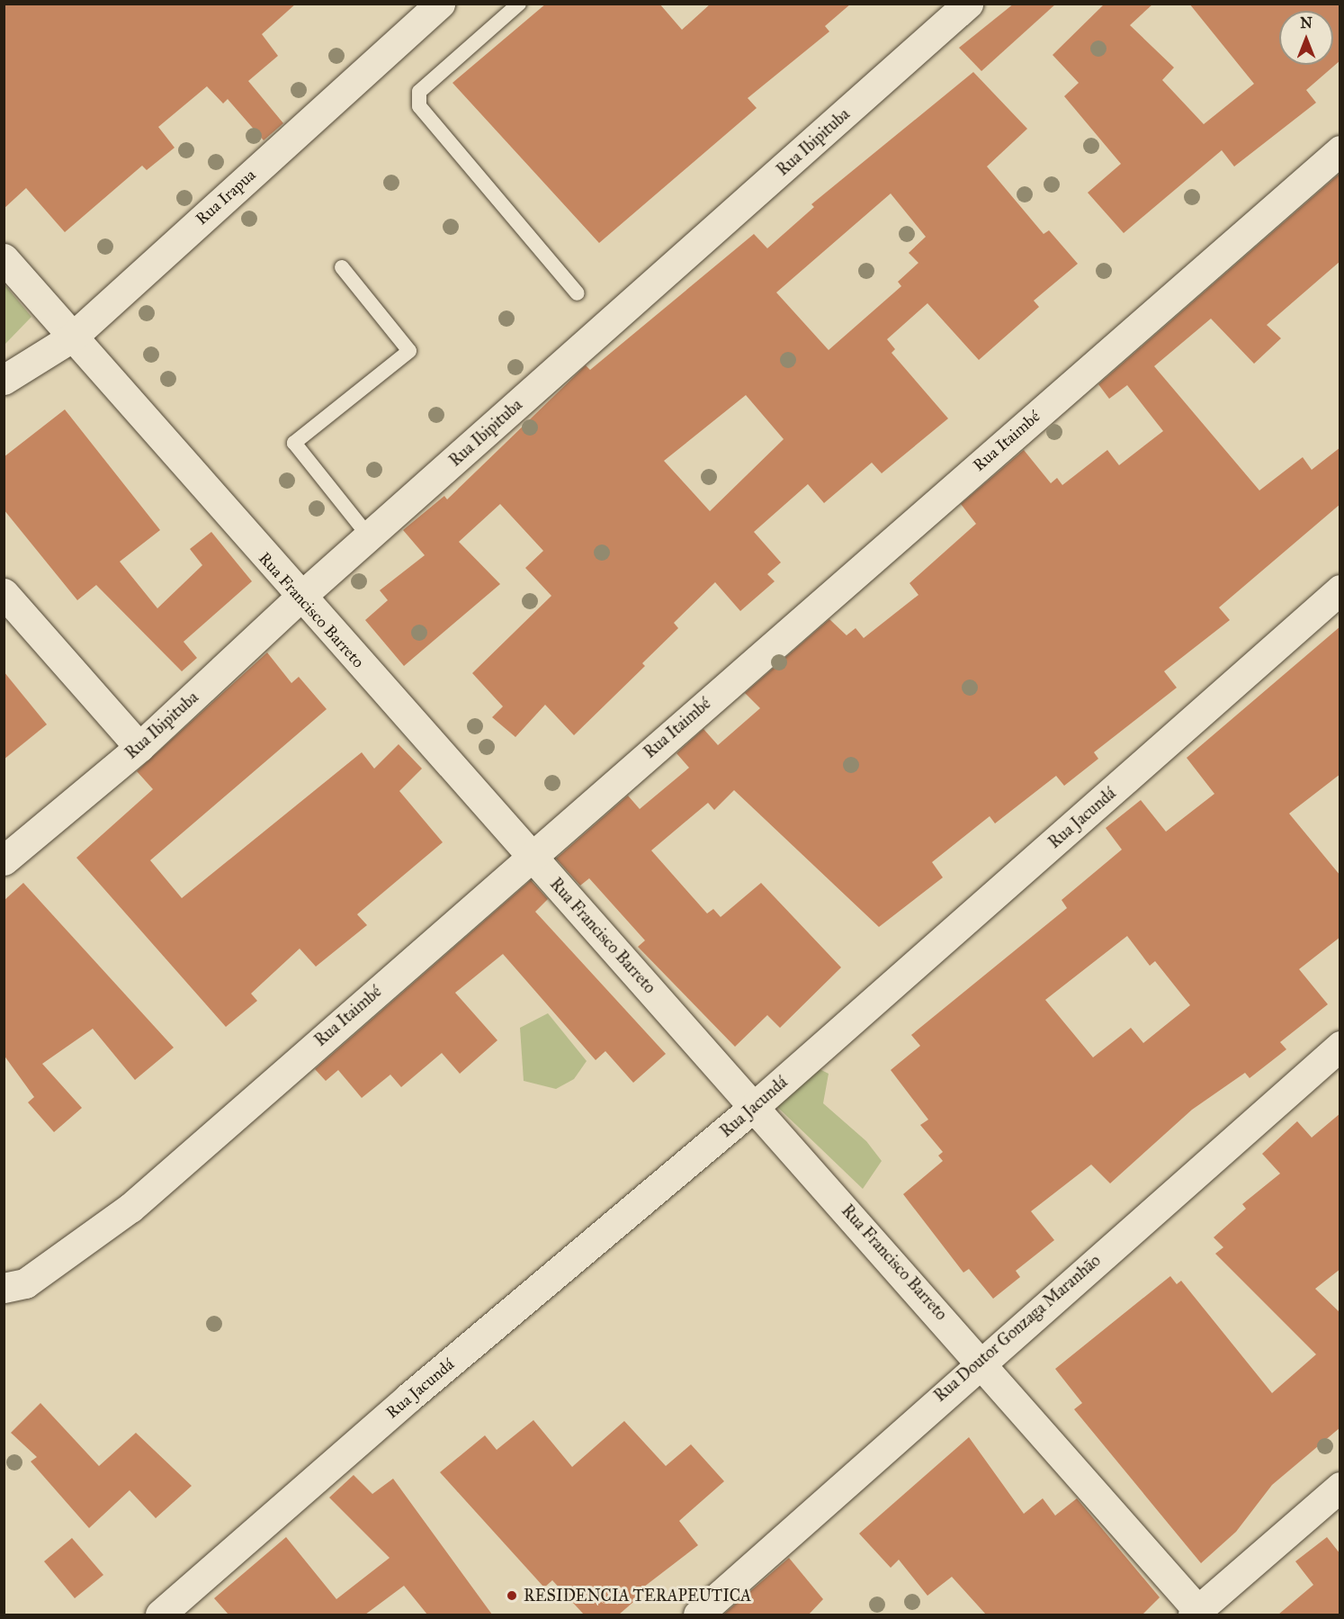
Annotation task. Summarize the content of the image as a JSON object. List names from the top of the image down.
{
  "streets": {
    "street": [
      "Rua Ibipituba",
      "Rua Irapua",
      "Rua Itaimbé",
      "Rua Francisco Barreto",
      "Rua Jacundá",
      "Rua Doutor Gonzaga Maranhão"
    ]
  },
  "crossings": [
    ["Rua Ibipituba", "Rua Francisco Barreto"],
    ["Rua Irapua", "Rua Francisco Barreto"],
    ["Rua Itaimbé", "Rua Francisco Barreto"],
    ["Rua Francisco Barreto", "Rua Jacundá"],
    ["Rua Francisco Barreto", "Rua Doutor Gonzaga Maranhão"]
  ],
  "places": ["RESIDENCIA TERAPEUTICA"],
  "north": "top"
}
